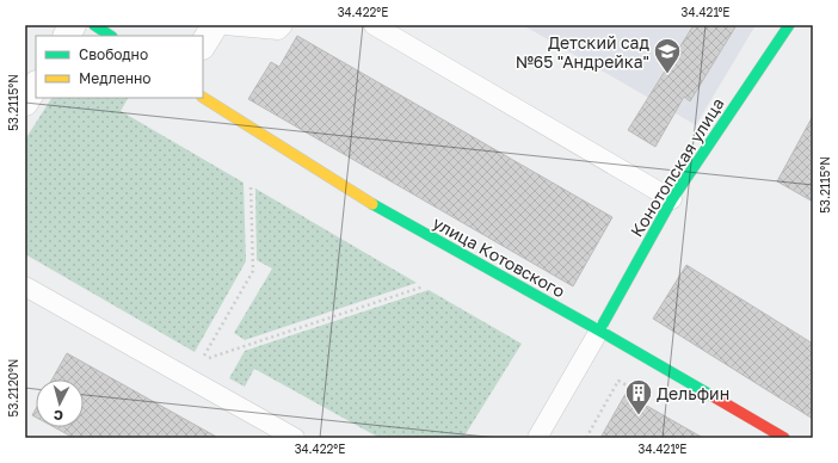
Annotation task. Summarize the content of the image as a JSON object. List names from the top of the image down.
{
  "streets": {
    "street": ["Конотопская улица", "улица Котовского"]
  },
  "crossings": [
    ["Конотопская улица", "улица Котовского"]
  ],
  "places": {
    "school or university": ["Детский сад №65 \"Андрейка\""],
    "building": ["Дельфин"]
  },
  "legend": ["Свободно", "Медленно"],
  "north": "bottom",
  "coordinates": [
    "34.422°E",
    "34.421°E",
    "53.2115°N",
    "53.2120°N"
  ]
}
